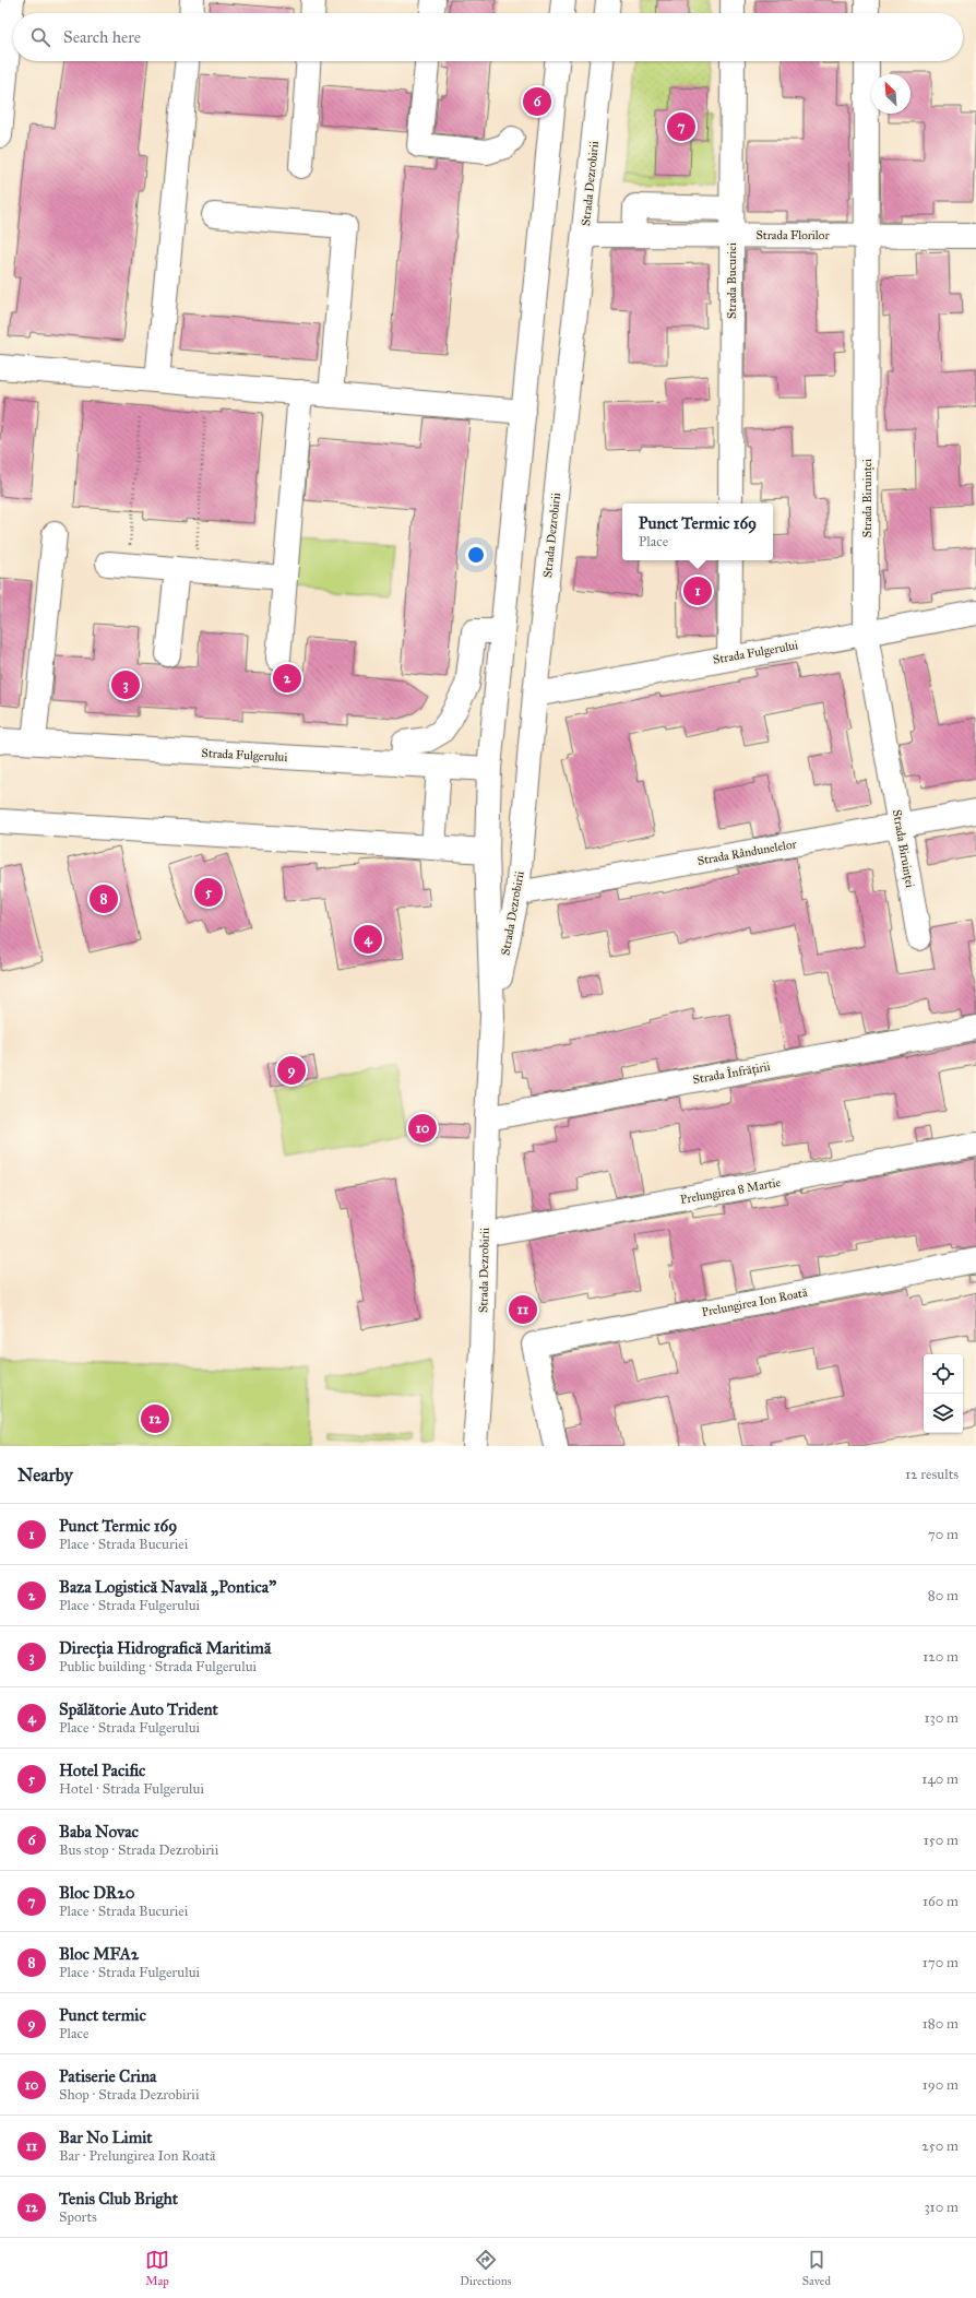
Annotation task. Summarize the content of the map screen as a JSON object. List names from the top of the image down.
{
  "streets": {
    "street": [
      "Strada Dezrobirii",
      "Strada Florilor",
      "Strada Bucuriei",
      "Strada Biruinței",
      "Strada Fulgerului",
      "Strada Rândunelelor",
      "Strada Înfrățirii",
      "Prelungirea 8 Martie",
      "Prelungirea Ion Roată"
    ]
  },
  "crossings": [
    ["Strada Dezrobirii", "Strada Florilor"],
    ["Strada Dezrobirii", "Strada Fulgerului"],
    ["Strada Dezrobirii", "Strada Rândunelelor"],
    ["Strada Dezrobirii", "Strada Înfrățirii"],
    ["Strada Dezrobirii", "Prelungirea 8 Martie"],
    ["Strada Florilor", "Strada Bucuriei"],
    ["Strada Florilor", "Strada Biruinței"],
    ["Strada Biruinței", "Strada Fulgerului"],
    ["Strada Biruinței", "Strada Rândunelelor"]
  ],
  "north": "top left",
  "page": {
    "search": "Search here",
    "pins": [
      "6",
      "7",
      "1",
      "2",
      "3",
      "5",
      "8",
      "4",
      "9",
      "10",
      "11",
      "12"
    ],
    "popup": ["Punct Termic 169", "Place"],
    "heading": ["Nearby", "12 results"],
    "list": [
      {
        "mark": "1",
        "name": "Punct Termic 169",
        "note": "Place · Strada Bucuriei",
        "value": "70 m"
      },
      {
        "mark": "2",
        "name": "Baza Logistică Navală „Pontica”",
        "note": "Place · Strada Fulgerului",
        "value": "80 m"
      },
      {
        "mark": "3",
        "name": "Direcția Hidrografică Maritimă",
        "note": "Public building · Strada Fulgerului",
        "value": "120 m"
      },
      {
        "mark": "4",
        "name": "Spălătorie Auto Trident",
        "note": "Place · Strada Fulgerului",
        "value": "130 m"
      },
      {
        "mark": "5",
        "name": "Hotel Pacific",
        "note": "Hotel · Strada Fulgerului",
        "value": "140 m"
      },
      {
        "mark": "6",
        "name": "Baba Novac",
        "note": "Bus stop · Strada Dezrobirii",
        "value": "150 m"
      },
      {
        "mark": "7",
        "name": "Bloc DR20",
        "note": "Place · Strada Bucuriei",
        "value": "160 m"
      },
      {
        "mark": "8",
        "name": "Bloc MFA2",
        "note": "Place · Strada Fulgerului",
        "value": "170 m"
      },
      {
        "mark": "9",
        "name": "Punct termic",
        "note": "Place",
        "value": "180 m"
      },
      {
        "mark": "10",
        "name": "Patiserie Crina",
        "note": "Shop · Strada Dezrobirii",
        "value": "190 m"
      },
      {
        "mark": "11",
        "name": "Bar No Limit",
        "note": "Bar · Prelungirea Ion Roată",
        "value": "250 m"
      },
      {
        "mark": "12",
        "name": "Tenis Club Bright",
        "note": "Sports",
        "value": "310 m"
      }
    ],
    "nav": ["Map", "Directions", "Saved"]
  }
}
